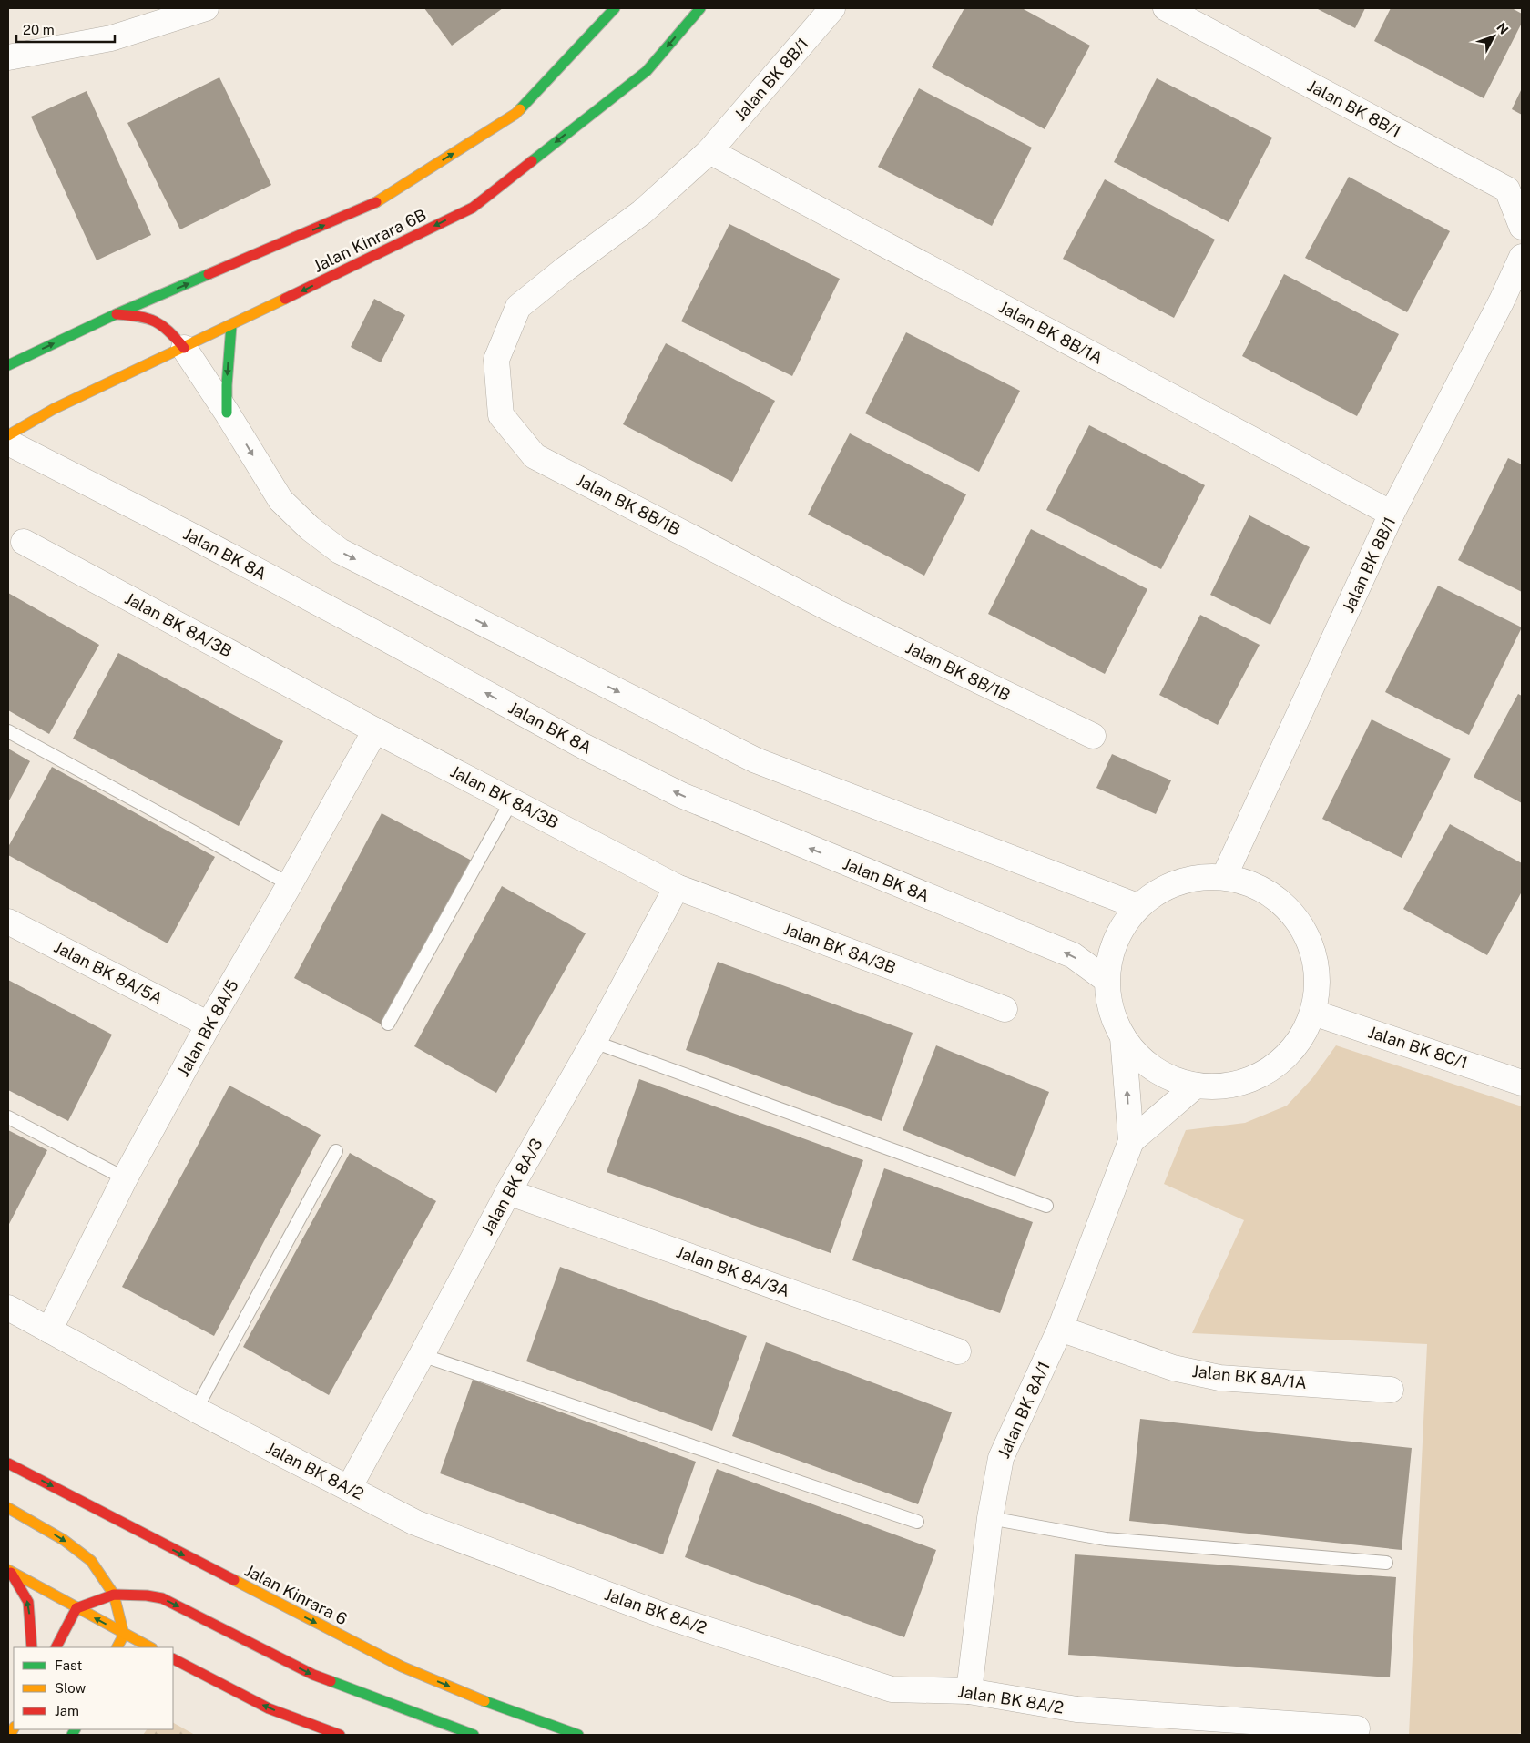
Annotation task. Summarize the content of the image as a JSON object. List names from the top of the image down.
{
  "streets": {
    "main road": ["Jalan Kinrara 6B", "Jalan Kinrara 6"],
    "street": [
      "Jalan BK 8B/1",
      "Jalan BK 8B/1A",
      "Jalan BK 8B/1B",
      "Jalan BK 8A",
      "Jalan BK 8A/3B",
      "Jalan BK 8A/5A",
      "Jalan BK 8A/5",
      "Jalan BK 8C/1",
      "Jalan BK 8A/3",
      "Jalan BK 8A/3A",
      "Jalan BK 8A/1A",
      "Jalan BK 8A/1",
      "Jalan BK 8A/2"
    ]
  },
  "crossings": [
    ["Jalan BK 8B/1", "Jalan BK 8B/1A"],
    ["Jalan BK 8B/1", "Jalan BK 8B/1B"],
    ["Jalan BK 8B/1A", "Jalan BK 8B/1B"],
    ["Jalan BK 8A/3B", "Jalan BK 8A/5"],
    ["Jalan BK 8A/3B", "Jalan BK 8A/3"],
    ["Jalan BK 8A/5A", "Jalan BK 8A/5"],
    ["Jalan BK 8A/5", "Jalan BK 8A/2"],
    ["Jalan BK 8A/3", "Jalan BK 8A/3A"],
    ["Jalan BK 8A/3", "Jalan BK 8A/2"],
    ["Jalan BK 8A/1A", "Jalan BK 8A/1"],
    ["Jalan BK 8A/1", "Jalan BK 8A/2"]
  ],
  "legend": ["Fast", "Slow", "Jam"],
  "scale_bar": "20 m",
  "north": "top right"
}
